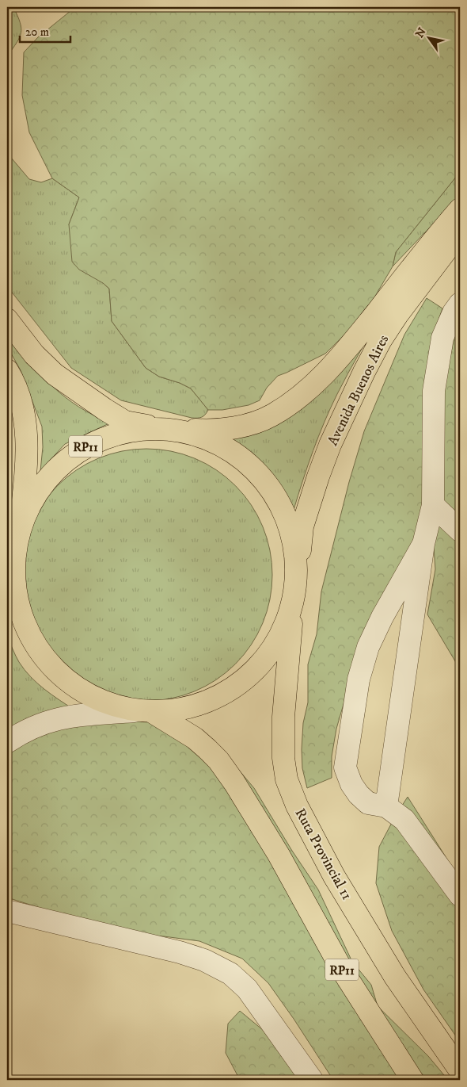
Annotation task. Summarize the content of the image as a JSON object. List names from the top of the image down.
{
  "streets": {
    "main road": ["Avenida Buenos Aires", "RP11", "Ruta Provincial 11"]
  },
  "crossings": [
    ["Avenida Buenos Aires", "RP11"],
    ["RP11", "Ruta Provincial 11"]
  ],
  "scale_bar": "20 m",
  "north": "top left"
}
